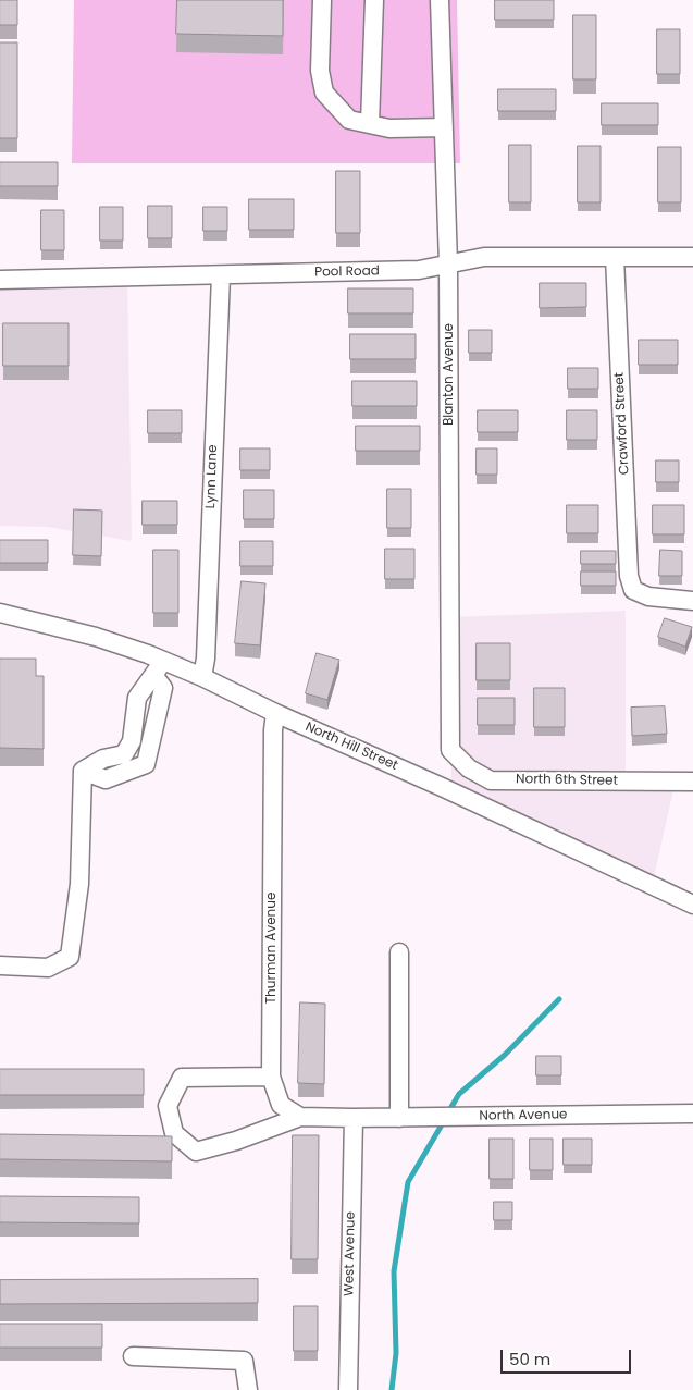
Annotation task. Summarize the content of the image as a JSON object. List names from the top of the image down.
{
  "streets": {
    "street": [
      "Pool Road",
      "Blanton Avenue",
      "Crawford Street",
      "Lynn Lane",
      "North Hill Street",
      "North 6th Street",
      "Thurman Avenue",
      "North Avenue",
      "West Avenue"
    ]
  },
  "crossings": [
    ["Pool Road", "Blanton Avenue"],
    ["Pool Road", "Crawford Street"],
    ["Pool Road", "Lynn Lane"],
    ["Blanton Avenue", "North 6th Street"],
    ["Lynn Lane", "North Hill Street"],
    ["North Hill Street", "Thurman Avenue"],
    ["North Avenue", "West Avenue"]
  ],
  "scale_bar": "50 m"
}
